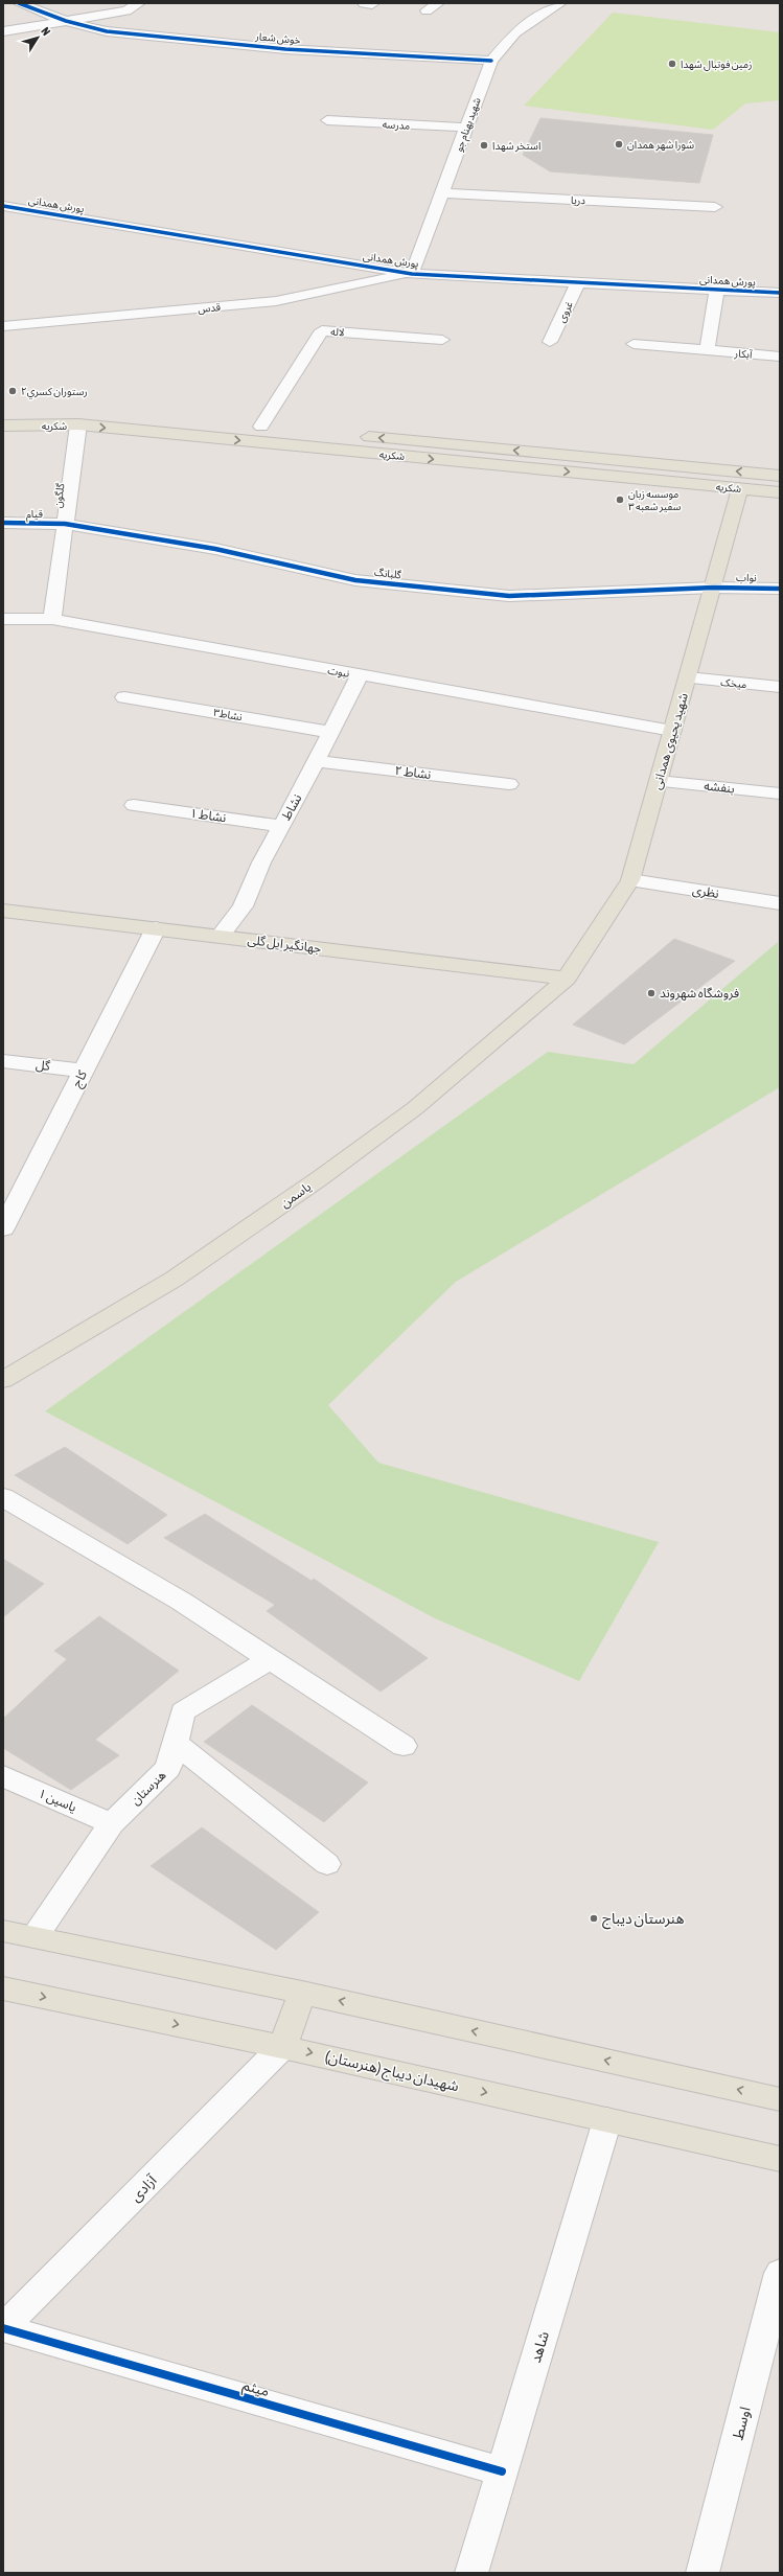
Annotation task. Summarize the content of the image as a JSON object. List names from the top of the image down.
{
  "streets": {
    "main road": [
      "شکریه",
      "شهید یحیوی همدانی",
      "جهانگیر ایل گلی",
      "یاسمن",
      "شهیدان دیباج (هنرستان)"
    ],
    "street": [
      "خوش شعار",
      "مدرسه",
      "شهید بهنام جو",
      "دریا",
      "پورش همدانی",
      "قدس",
      "غروی",
      "لاله",
      "آبکار",
      "گلگون",
      "قیام",
      "گلبانگ",
      "نواب",
      "نبوت",
      "میخک",
      "نشاط۳",
      "نشاط ۲",
      "بنفشه",
      "نشاط",
      "نشاط ۱",
      "نظری",
      "گل",
      "کاج",
      "هنرستان",
      "یاسین ۱",
      "آزادی",
      "شاهد",
      "میثم",
      "اوسط"
    ]
  },
  "crossings": [
    ["خوش شعار", "شهید بهنام جو"],
    ["مدرسه", "شهید بهنام جو"],
    ["شهید بهنام جو", "دریا"],
    ["شهید بهنام جو", "پورش همدانی"],
    ["شهید بهنام جو", "قدس"],
    ["پورش همدانی", "قدس"],
    ["پورش همدانی", "غروی"],
    ["شکریه", "گلگون"],
    ["شکریه", "شهید یحیوی همدانی"],
    ["گلگون", "قیام"],
    ["گلگون", "گلبانگ"],
    ["گلگون", "نبوت"],
    ["قیام", "گلبانگ"],
    ["گلبانگ", "نواب"],
    ["گلبانگ", "شهید یحیوی همدانی"],
    ["نواب", "شهید یحیوی همدانی"],
    ["نبوت", "شهید یحیوی همدانی"],
    ["نبوت", "نشاط"],
    ["میخک", "شهید یحیوی همدانی"],
    ["نشاط۳", "نشاط"],
    ["شهید یحیوی همدانی", "بنفشه"],
    ["شهید یحیوی همدانی", "نظری"],
    ["شهید یحیوی همدانی", "جهانگیر ایل گلی"],
    ["شهید یحیوی همدانی", "یاسمن"],
    ["نشاط ۲", "نشاط"],
    ["نشاط", "نشاط ۱"],
    ["نشاط", "جهانگیر ایل گلی"],
    ["جهانگیر ایل گلی", "کاج"],
    ["جهانگیر ایل گلی", "یاسمن"],
    ["گل", "کاج"],
    ["هنرستان", "یاسین ۱"],
    ["شهیدان دیباج (هنرستان)", "آزادی"],
    ["شهیدان دیباج (هنرستان)", "شاهد"],
    ["آزادی", "میثم"],
    ["شاهد", "میثم"]
  ],
  "places": [
    "زمین فوتبال شهدا",
    "شورا شهر همدان",
    "استخر شهدا",
    "رستوران کسري٢",
    "موسسه زبان سفیر شعبه ۳",
    "فروشگاه شهروند",
    "هنرستان دیباج"
  ],
  "north": "top right"
}
